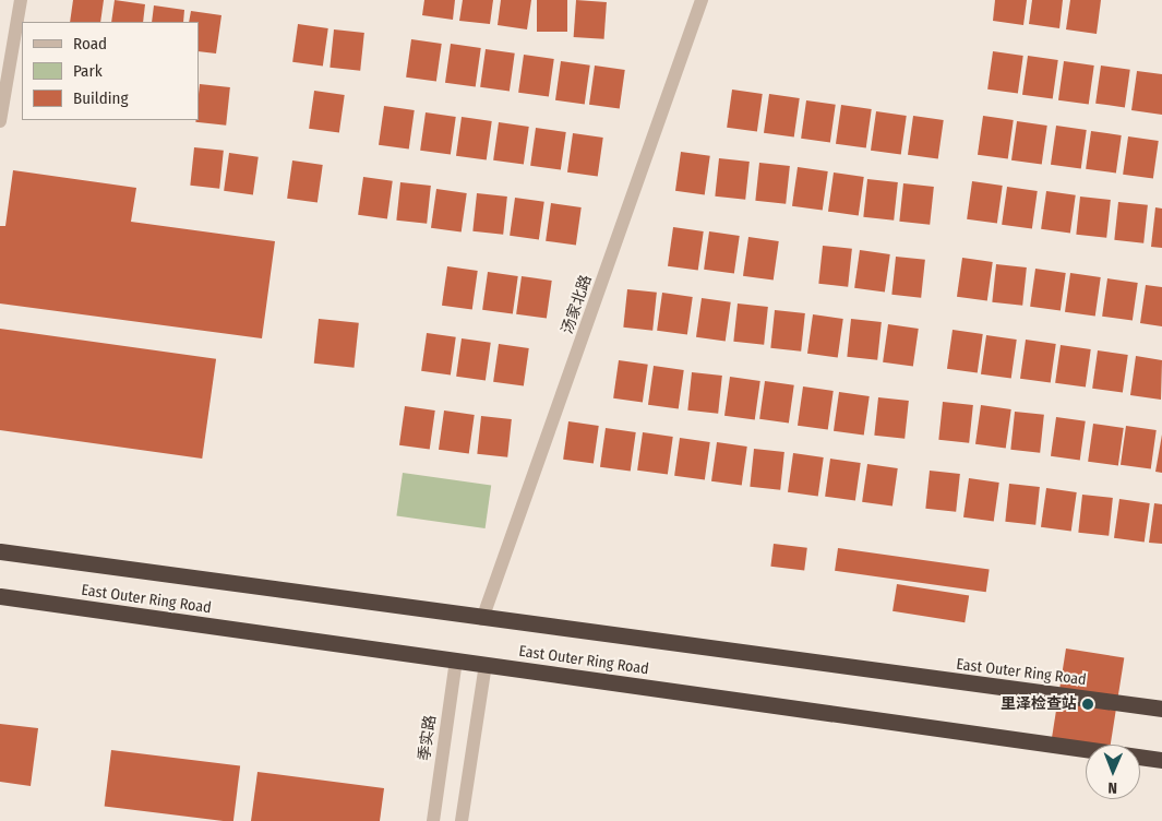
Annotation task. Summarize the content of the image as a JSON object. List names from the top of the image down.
{
  "streets": {
    "highway": ["East Outer Ring Road"],
    "street": ["汤家北路", "季实路"]
  },
  "crossings": [
    ["汤家北路", "East Outer Ring Road"],
    ["East Outer Ring Road", "季实路"]
  ],
  "places": ["里泽检查站"],
  "legend": ["Road", "Park", "Building"],
  "north": "bottom"
}
